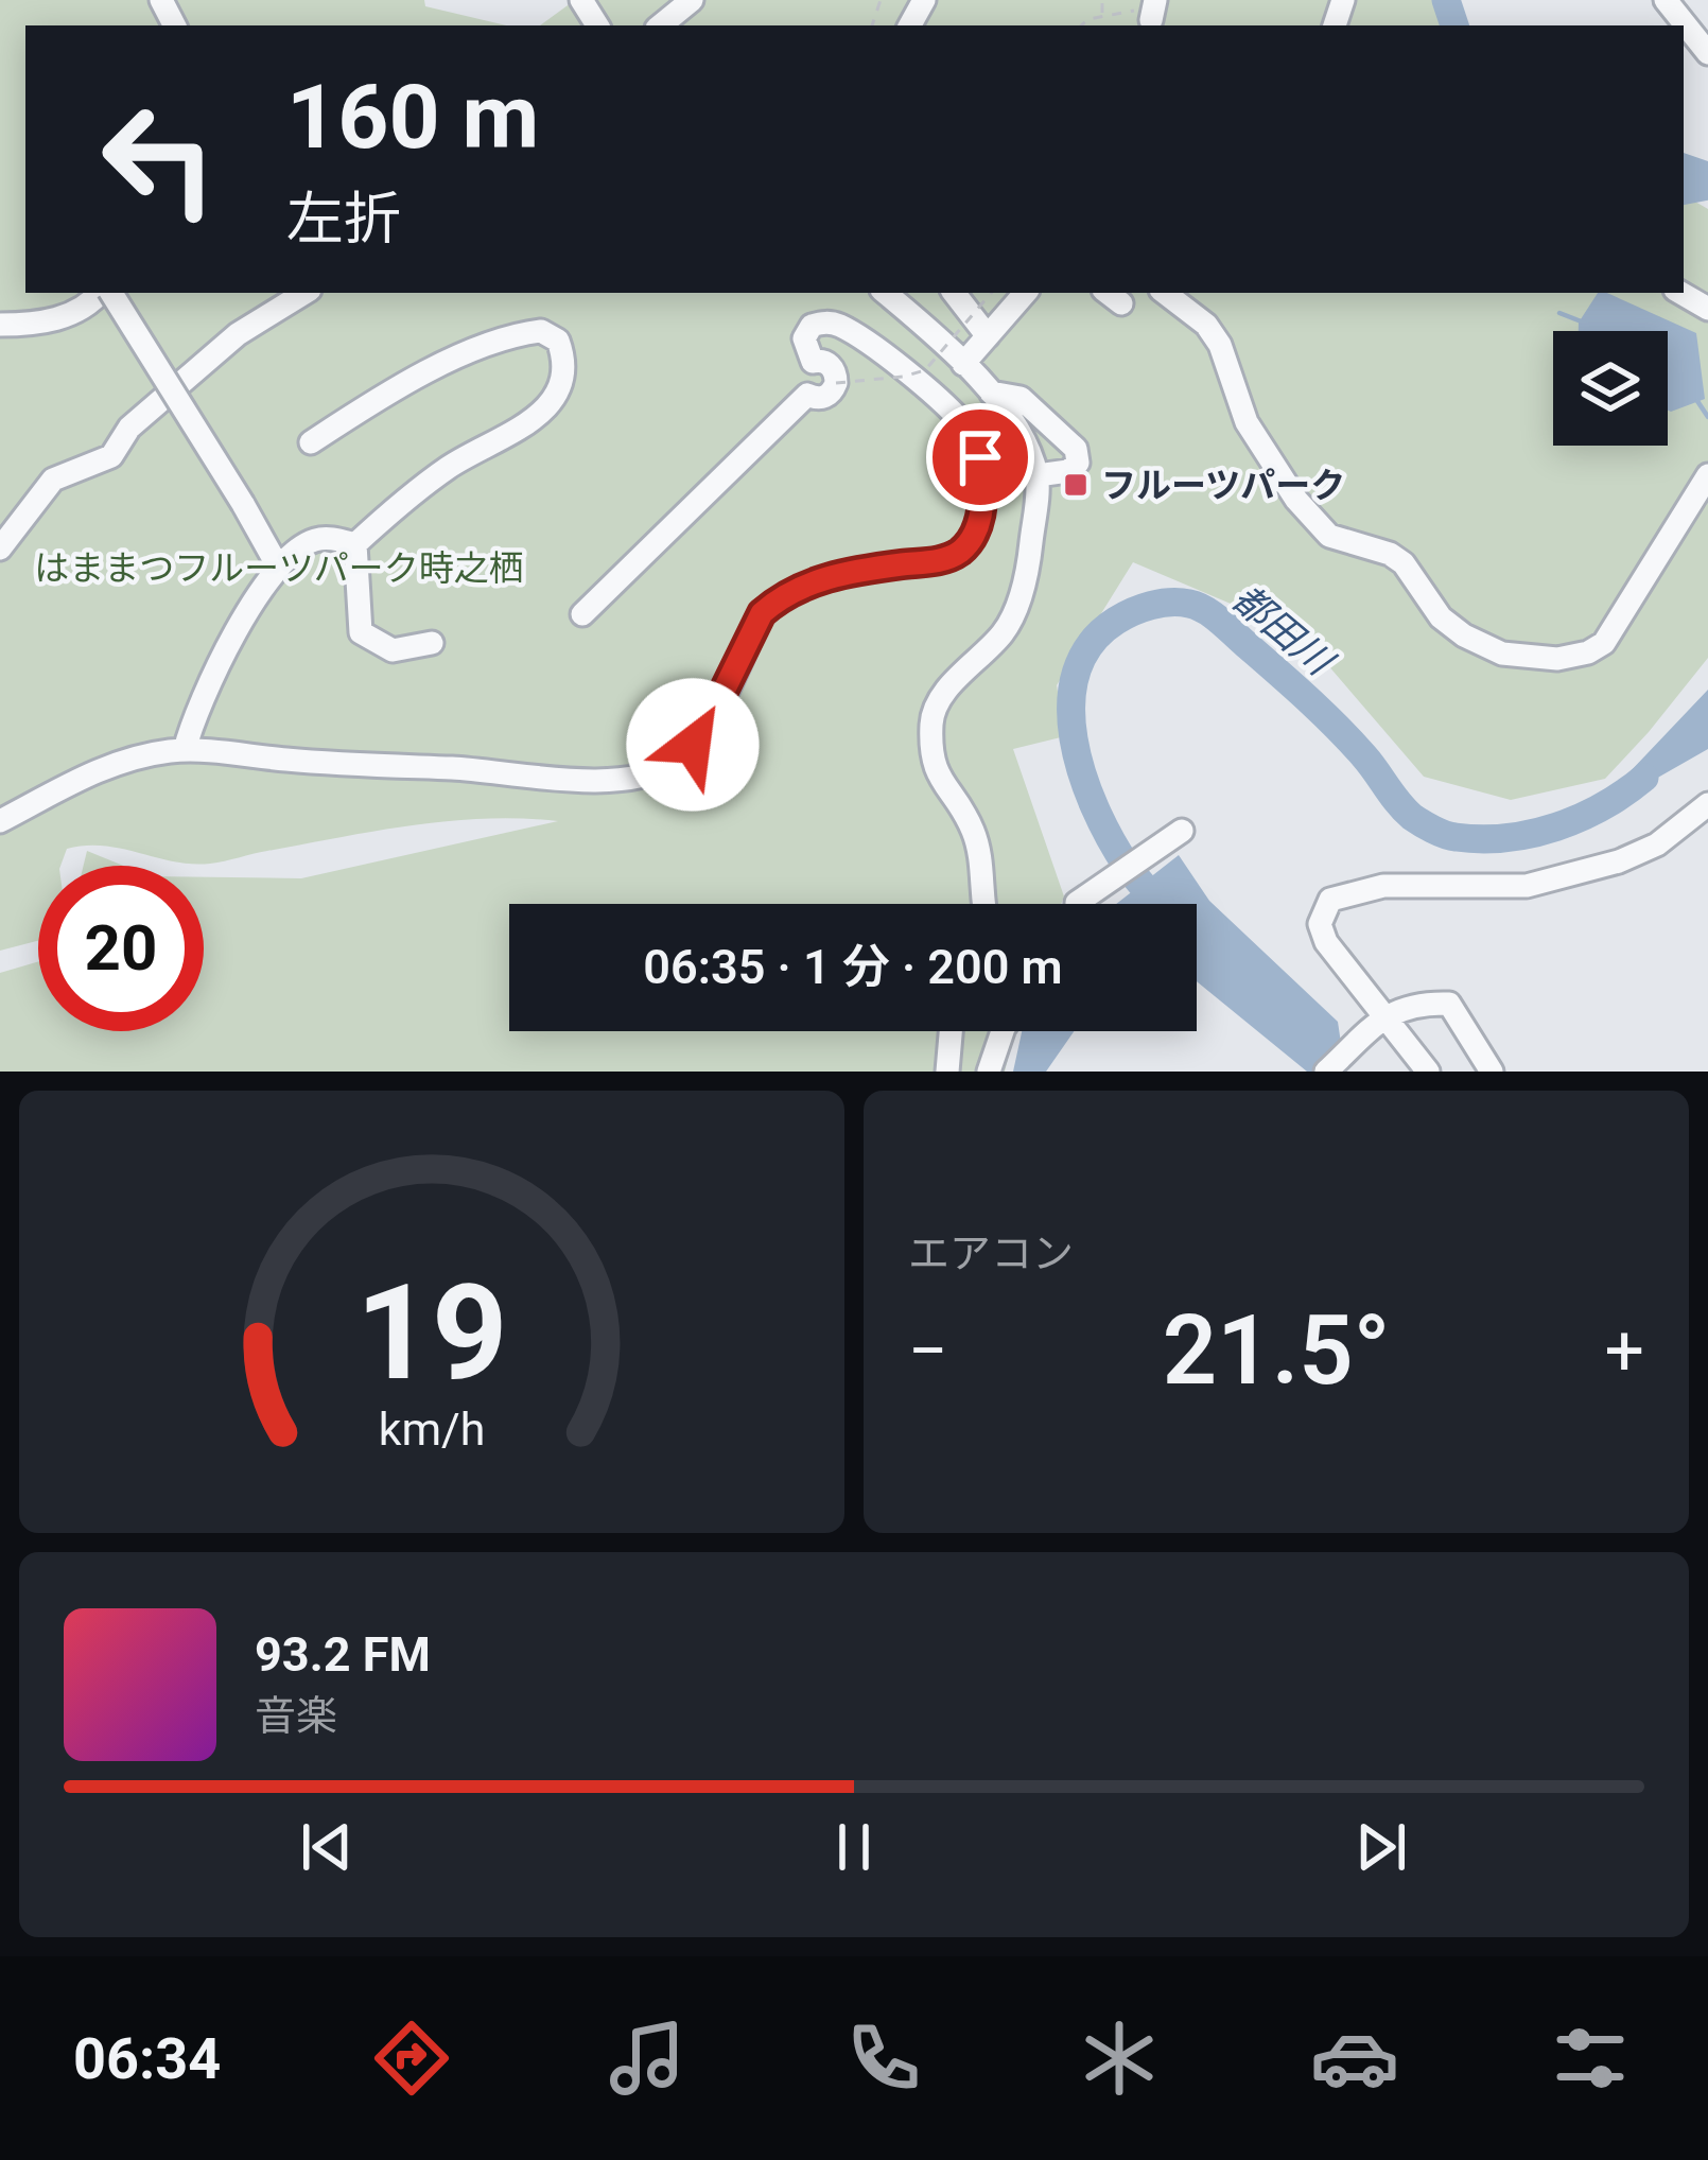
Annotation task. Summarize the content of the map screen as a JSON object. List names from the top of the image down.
{
  "water": ["都田川"],
  "parks": ["はままつフルーツパーク時之栖"],
  "places": {
    "transit": ["フルーツパーク"]
  },
  "page": {
    "turn": ["160 m", "左折"],
    "limit": "20",
    "trip": "06:35 · 1 分 · 200 m",
    "tile": "エアコン",
    "heat": ["−", "21.5°", "+"],
    "song": ["93.2 FM", "音楽"],
    "tabs": "06:34",
    "gauge": ["19", "km/h"]
  }
}
